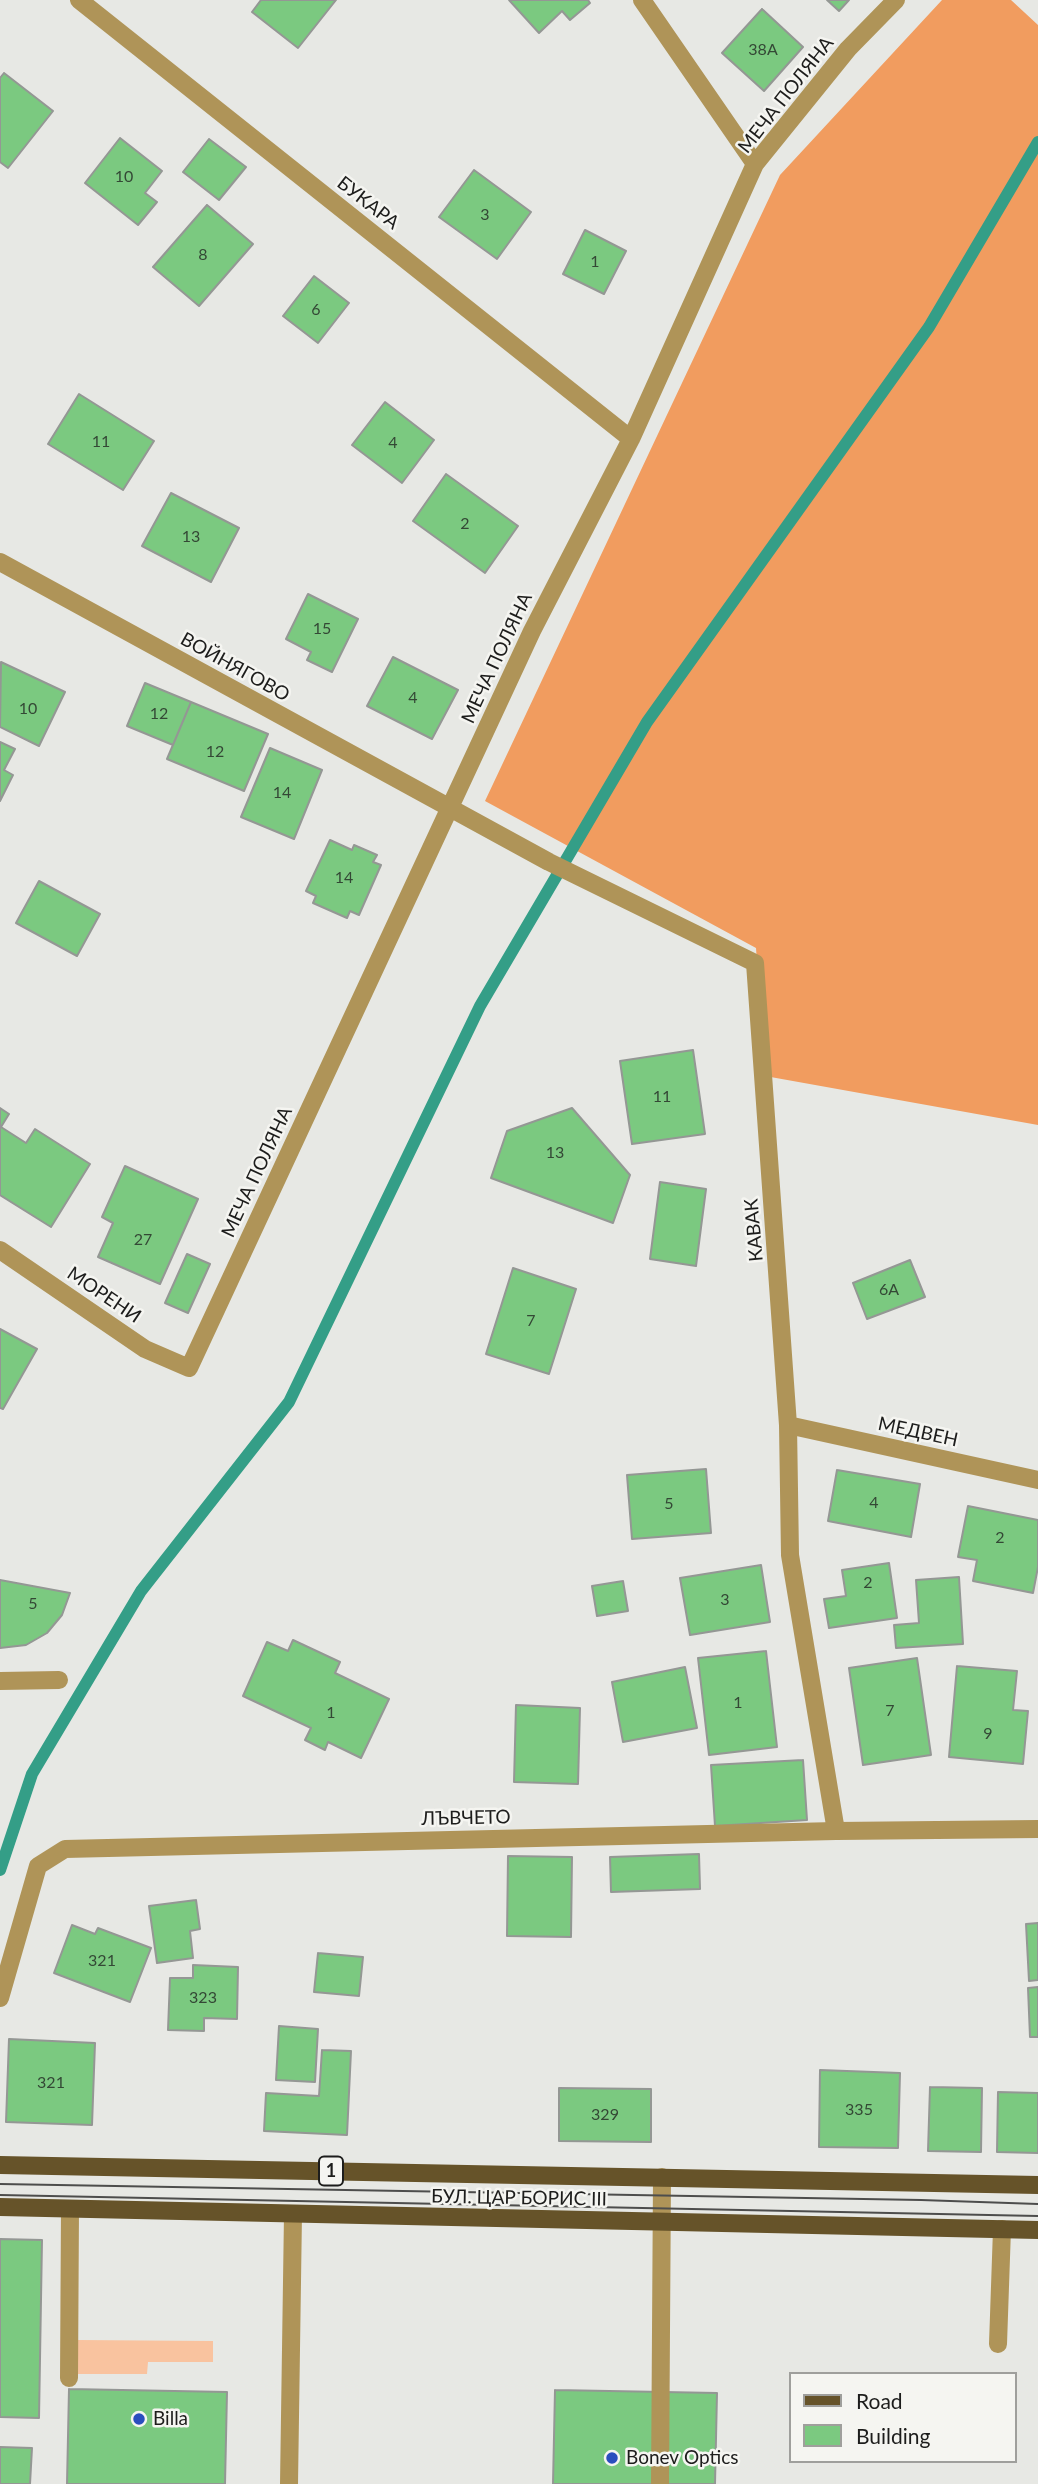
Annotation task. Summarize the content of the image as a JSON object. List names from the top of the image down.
{
  "streets": {
    "main road": ["1", "БУЛ. ЦАР БОРИС III"],
    "street": [
      "МЕЧА ПОЛЯНА",
      "БУКАРА",
      "ВОЙНЯГОВО",
      "КАВАК",
      "МОРЕНИ",
      "МЕДВЕН",
      "ЛЪВЧЕТО"
    ]
  },
  "crossings": [
    ["МЕЧА ПОЛЯНА", "БУКАРА"],
    ["МЕЧА ПОЛЯНА", "ВОЙНЯГОВО"],
    ["МЕЧА ПОЛЯНА", "КАВАК"],
    ["МЕЧА ПОЛЯНА", "МОРЕНИ"],
    ["ВОЙНЯГОВО", "КАВАК"],
    ["КАВАК", "МЕДВЕН"],
    ["КАВАК", "ЛЪВЧЕТО"]
  ],
  "places": ["Billa", "Bonev Optics"],
  "house_numbers": [
    "38А",
    "10",
    "3",
    "8",
    "1",
    "6",
    "11",
    "4",
    "2",
    "13",
    "15",
    "4",
    "10",
    "12",
    "12",
    "14",
    "14",
    "11",
    "13",
    "27",
    "6А",
    "7",
    "4",
    "5",
    "2",
    "2",
    "3",
    "5",
    "1",
    "7",
    "1",
    "9",
    "321",
    "323",
    "321",
    "335",
    "329"
  ],
  "legend": ["Road", "Building"]
}
